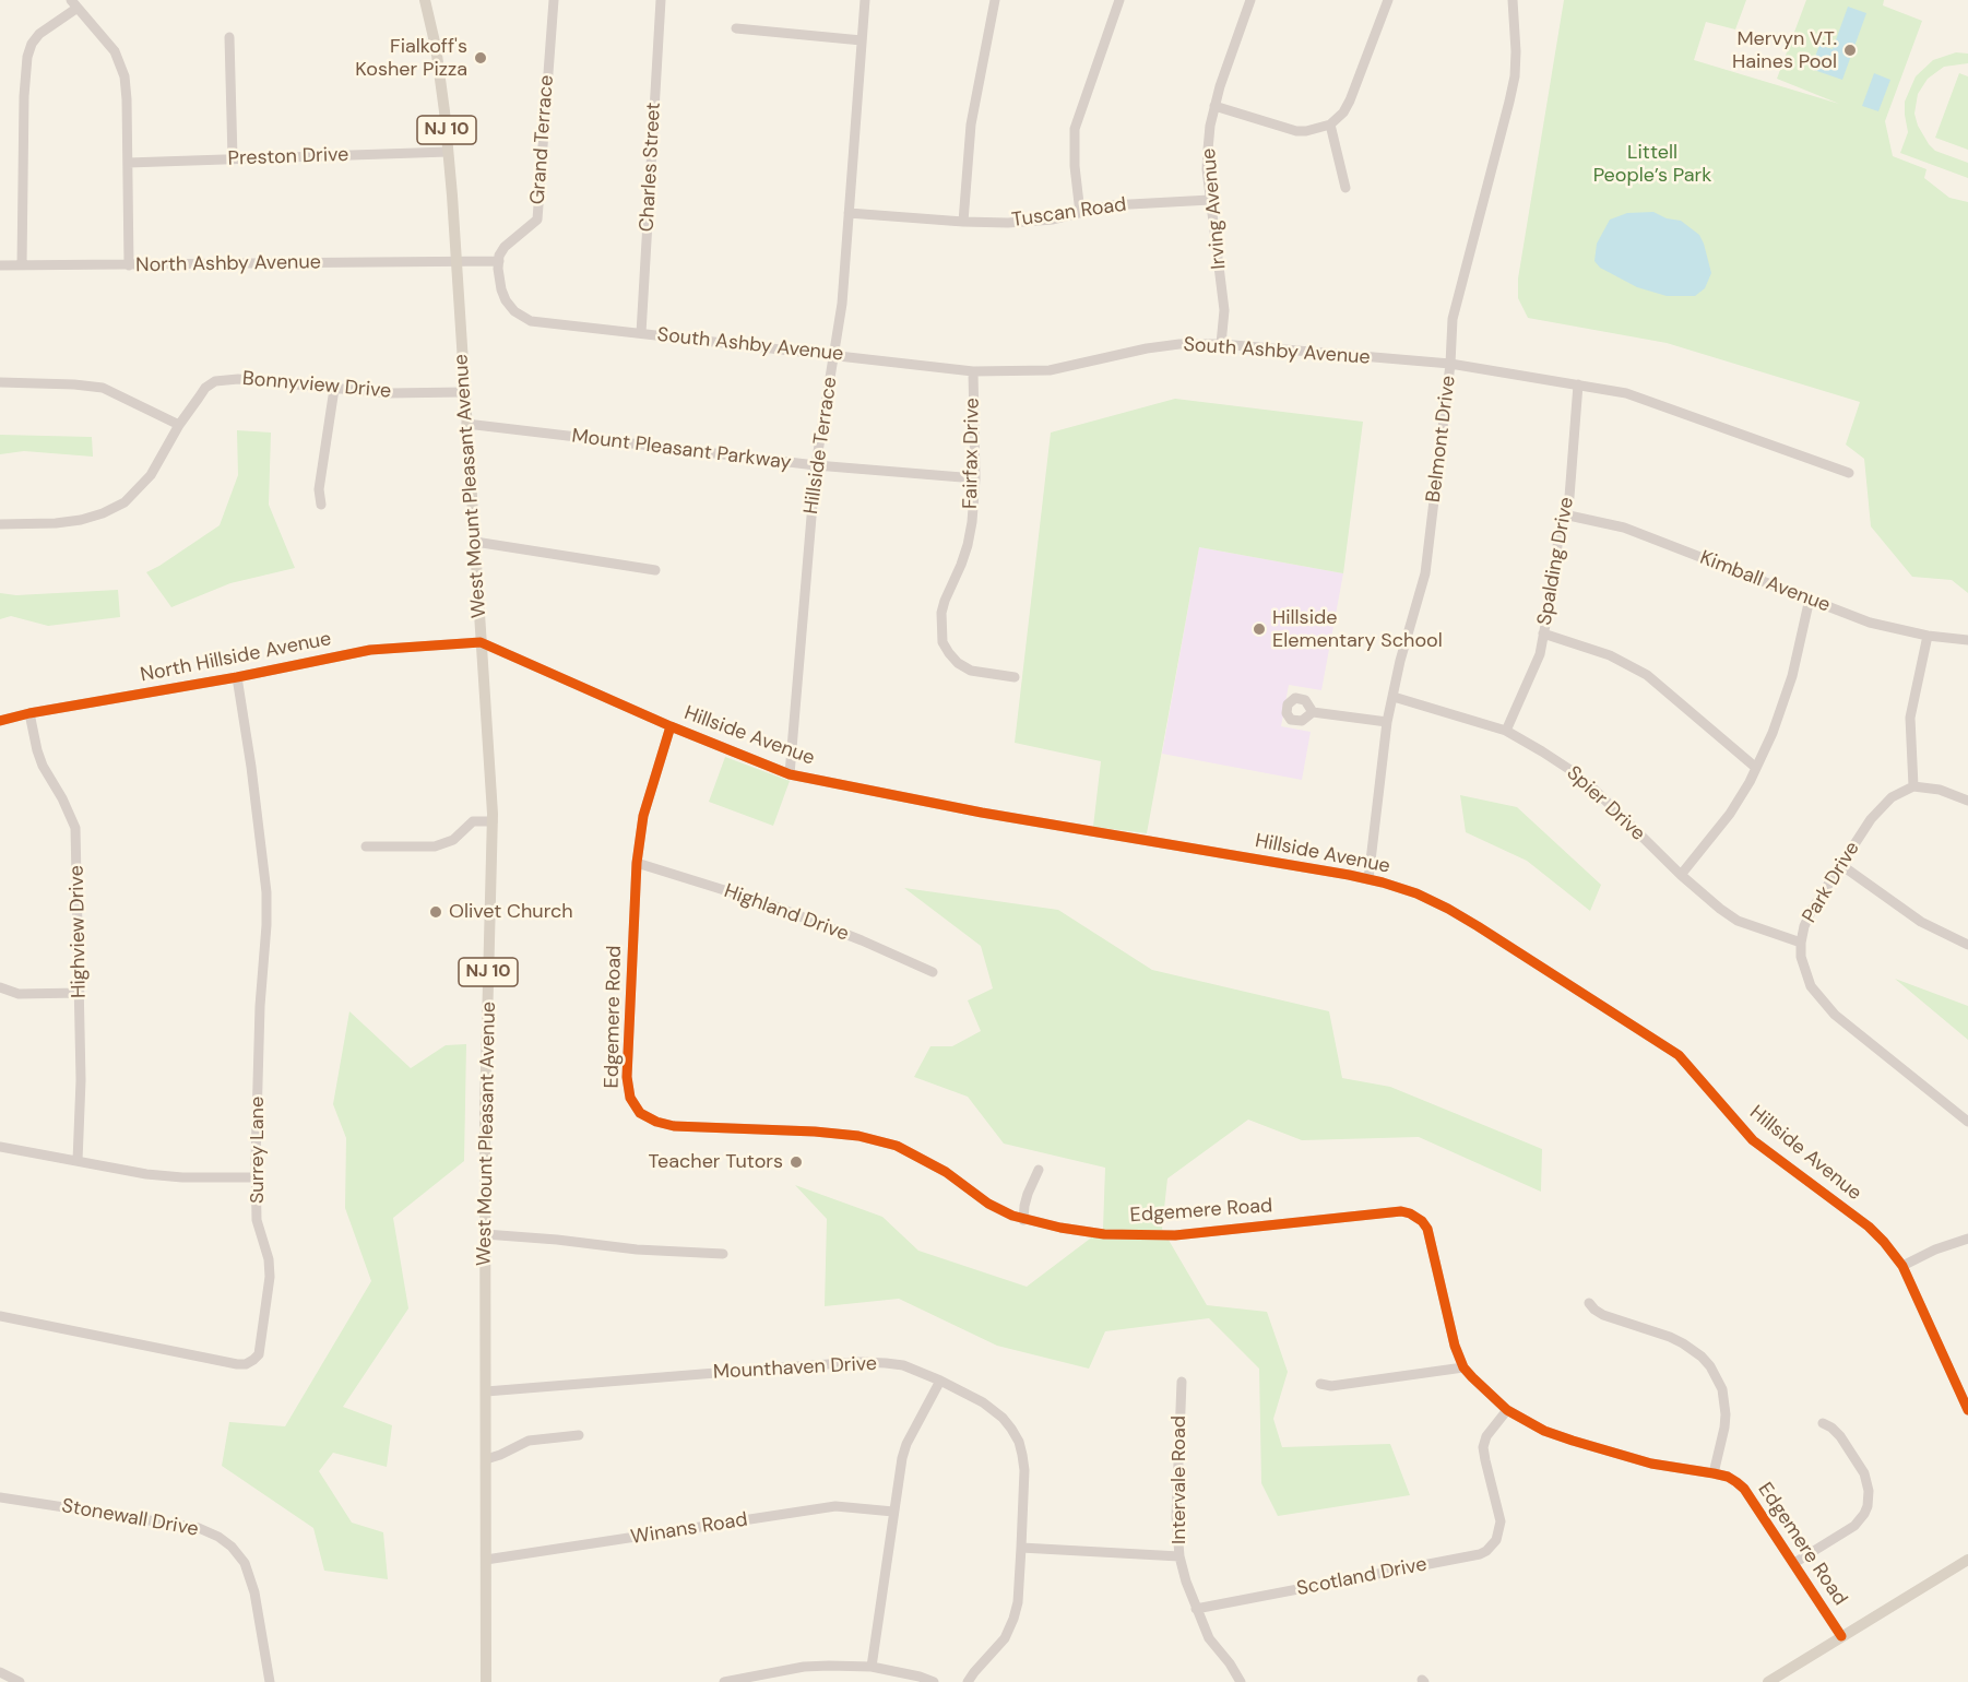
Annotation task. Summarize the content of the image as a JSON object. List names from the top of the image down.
{
  "streets": {
    "main road": ["NJ 10", "West Mount Pleasant Avenue"],
    "street": [
      "Grand Terrace",
      "Preston Drive",
      "Charles Street",
      "Irving Avenue",
      "Tuscan Road",
      "North Ashby Avenue",
      "South Ashby Avenue",
      "Bonnyview Drive",
      "Belmont Drive",
      "Hillside Terrace",
      "Mount Pleasant Parkway",
      "Fairfax Drive",
      "Spalding Drive",
      "Kimball Avenue",
      "North Hillside Avenue",
      "Hillside Avenue",
      "Spier Drive",
      "Park Drive",
      "Highland Drive",
      "Highview Drive",
      "Edgemere Road",
      "Surrey Lane",
      "Mounthaven Drive",
      "Intervale Road",
      "Stonewall Drive",
      "Winans Road",
      "Scotland Drive"
    ]
  },
  "crossings": [
    ["Grand Terrace", "South Ashby Avenue"],
    ["Preston Drive", "West Mount Pleasant Avenue"],
    ["Charles Street", "South Ashby Avenue"],
    ["Irving Avenue", "Tuscan Road"],
    ["Irving Avenue", "South Ashby Avenue"],
    ["Tuscan Road", "Hillside Terrace"],
    ["North Ashby Avenue", "West Mount Pleasant Avenue"],
    ["South Ashby Avenue", "Belmont Drive"],
    ["South Ashby Avenue", "Hillside Terrace"],
    ["South Ashby Avenue", "Fairfax Drive"],
    ["South Ashby Avenue", "Spalding Drive"],
    ["Bonnyview Drive", "West Mount Pleasant Avenue"],
    ["Belmont Drive", "Hillside Avenue"],
    ["Belmont Drive", "Spier Drive"],
    ["Hillside Terrace", "Mount Pleasant Parkway"],
    ["Hillside Terrace", "Hillside Avenue"],
    ["Mount Pleasant Parkway", "Fairfax Drive"],
    ["Mount Pleasant Parkway", "West Mount Pleasant Avenue"],
    ["West Mount Pleasant Avenue", "North Hillside Avenue"],
    ["West Mount Pleasant Avenue", "Hillside Avenue"],
    ["West Mount Pleasant Avenue", "Mounthaven Drive"],
    ["West Mount Pleasant Avenue", "Winans Road"],
    ["Spalding Drive", "Kimball Avenue"],
    ["Spalding Drive", "Spier Drive"],
    ["North Hillside Avenue", "Hillside Avenue"],
    ["North Hillside Avenue", "Highview Drive"],
    ["North Hillside Avenue", "Surrey Lane"],
    ["Hillside Avenue", "Edgemere Road"],
    ["Spier Drive", "Park Drive"],
    ["Highland Drive", "Edgemere Road"],
    ["Edgemere Road", "Scotland Drive"],
    ["Intervale Road", "Scotland Drive"]
  ],
  "parks": ["Littell People’s Park"],
  "places": [
    "Mervyn V.T. Haines Pool",
    "Fialkoff's Kosher Pizza",
    "Hillside Elementary School",
    "Olivet Church",
    "Teacher Tutors"
  ]
}
